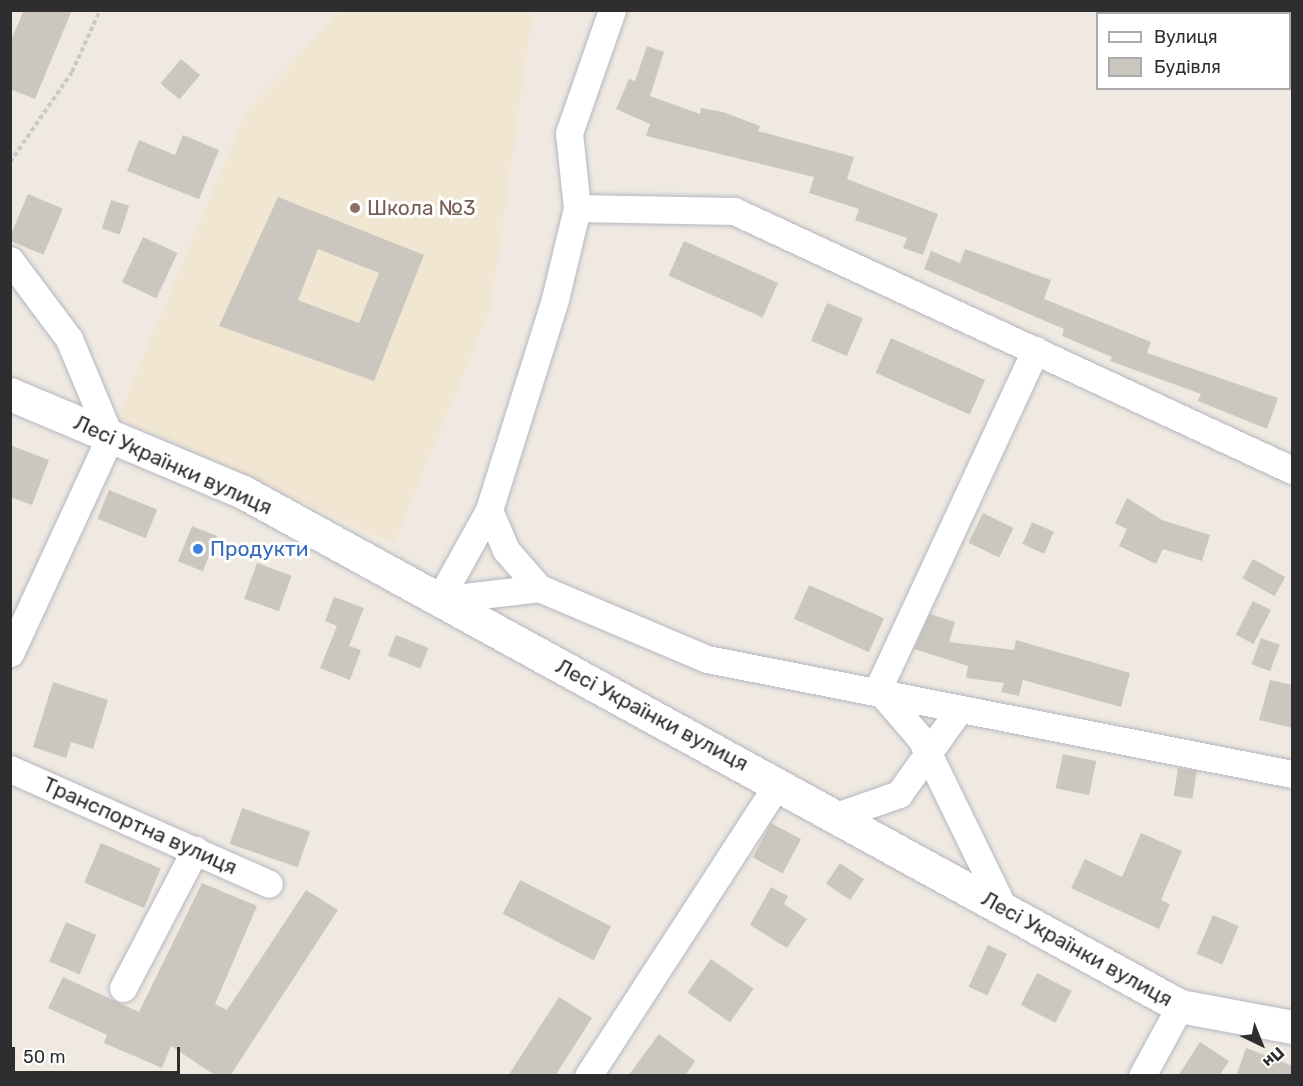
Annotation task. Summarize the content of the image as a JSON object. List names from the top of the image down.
{
  "streets": {
    "street": ["Лесі Українки вулиця", "Транспортна вулиця"]
  },
  "places": ["Школа №3", "Продукти"],
  "legend": ["Вулиця", "Будівля"],
  "scale_bar": "50 m",
  "north": "bottom right"
}
